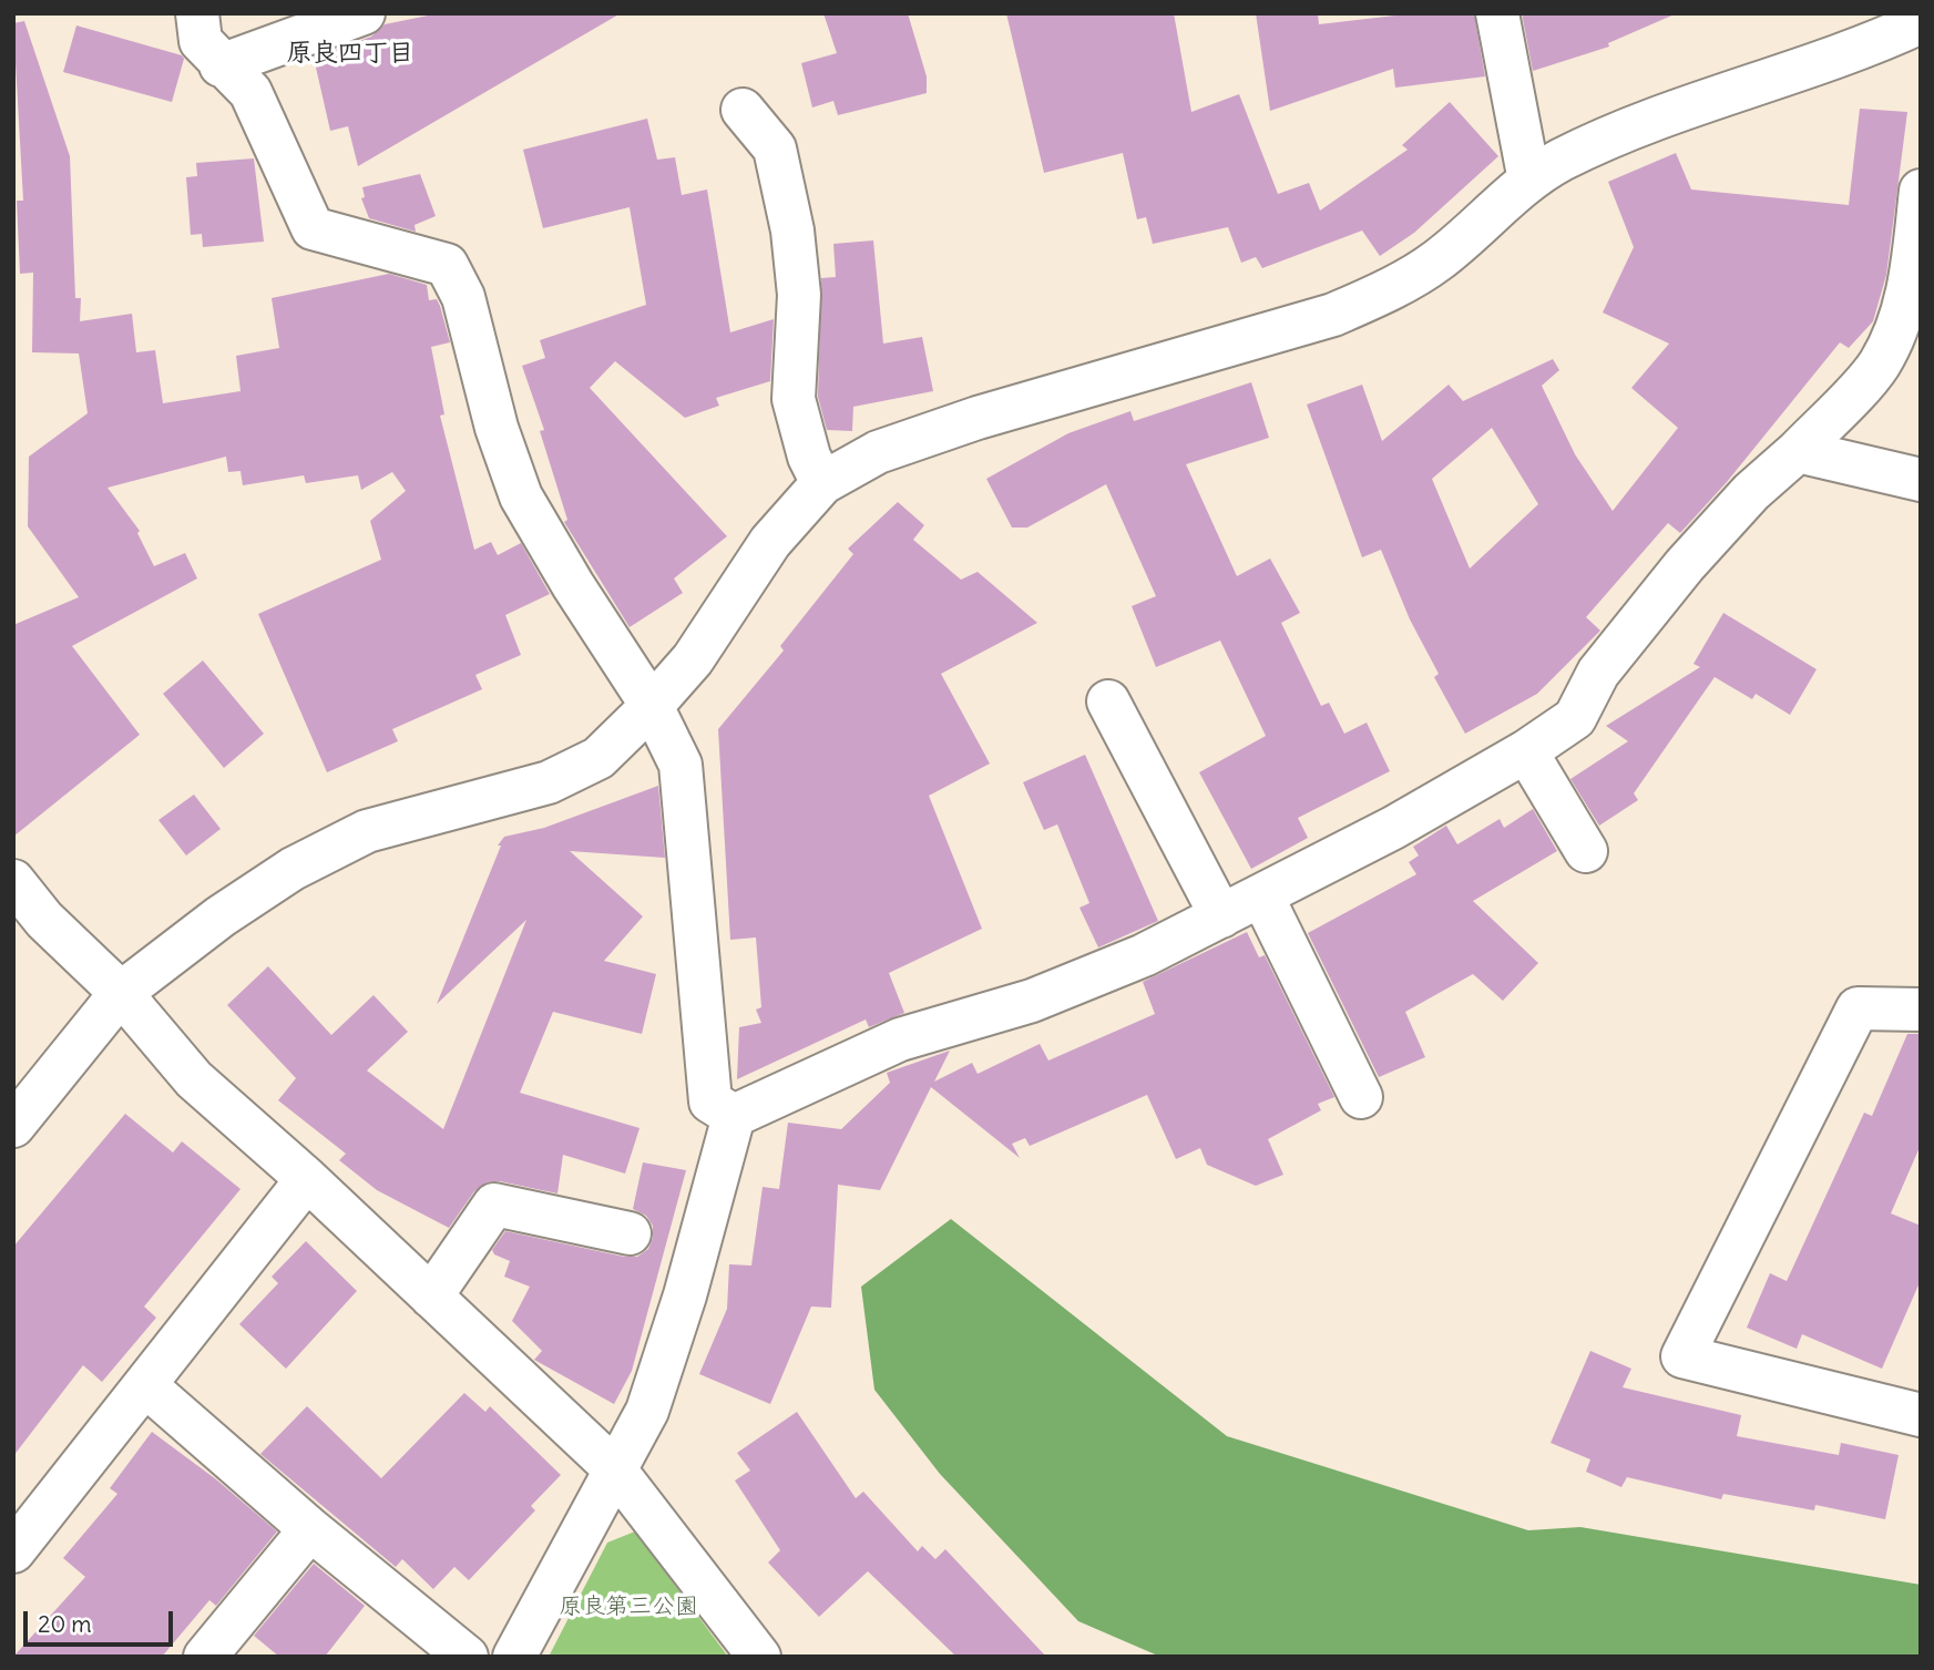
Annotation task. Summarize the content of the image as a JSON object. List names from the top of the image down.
{
  "districts": ["原良四丁目"],
  "parks": ["原良第三公園"],
  "scale_bar": "20 m"
}
